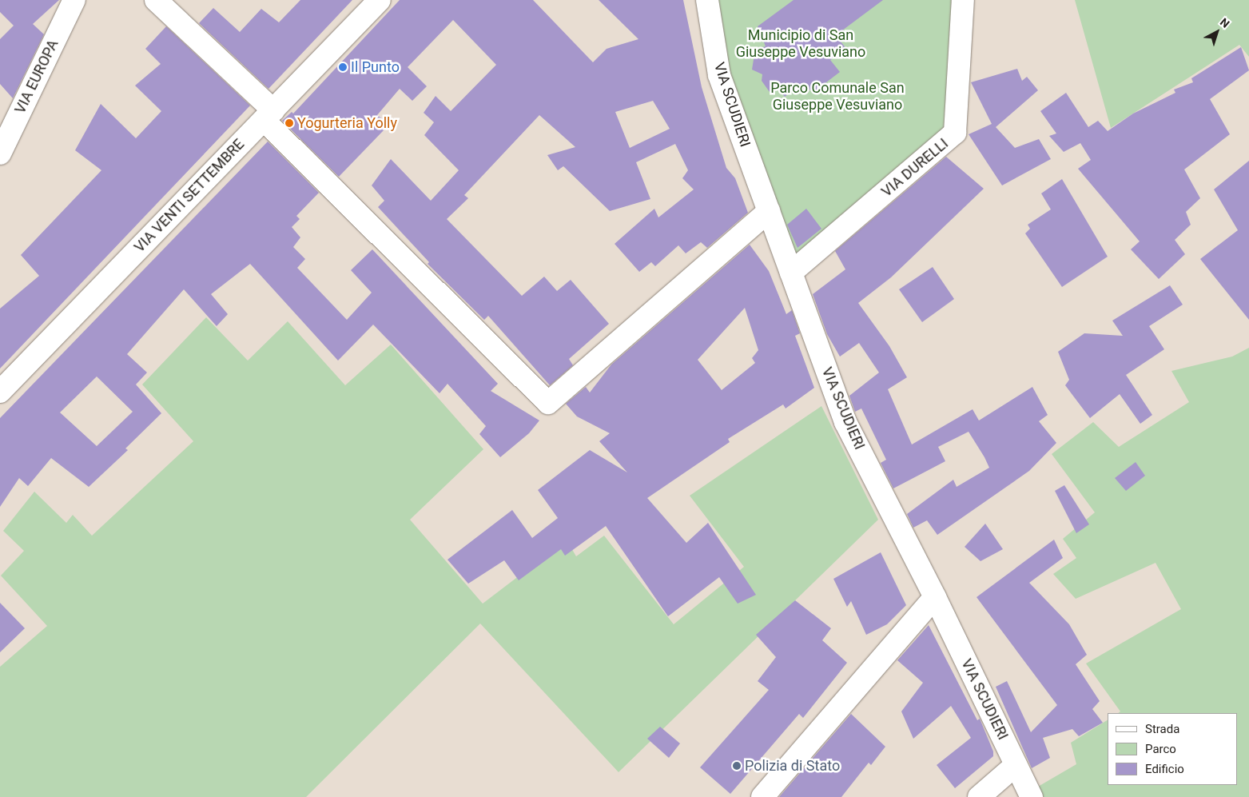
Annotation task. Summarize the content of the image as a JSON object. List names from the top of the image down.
{
  "streets": {
    "street": [
      "VIA EUROPA",
      "VIA SCUDIERI",
      "VIA DURELLI",
      "VIA VENTI SETTEMBRE"
    ]
  },
  "crossings": [
    ["VIA SCUDIERI", "VIA DURELLI"]
  ],
  "parks": ["Municipio di San Giuseppe Vesuviano", "Parco Comunale San Giuseppe Vesuviano"],
  "places": ["Il Punto", "Yogurteria Yolly", "Polizia di Stato"],
  "legend": ["Strada", "Parco", "Edificio"],
  "north": "top right"
}
